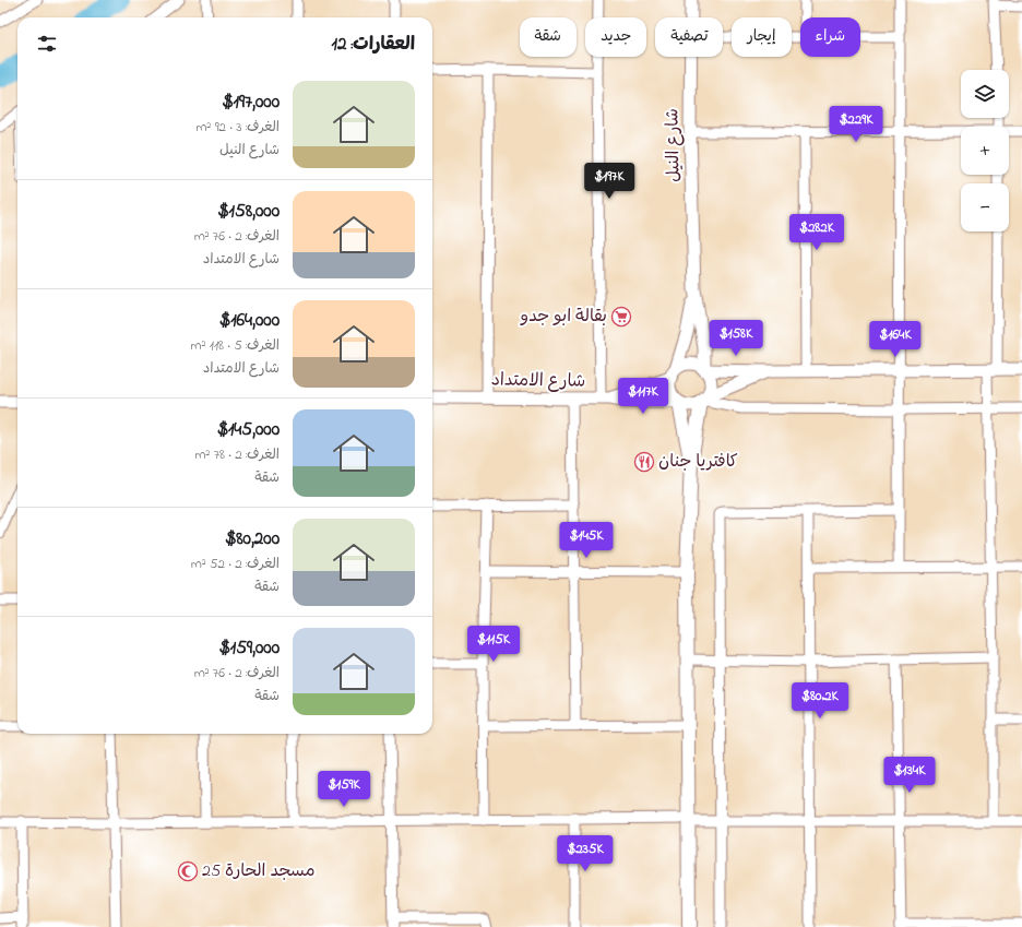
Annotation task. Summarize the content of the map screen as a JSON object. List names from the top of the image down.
{
  "streets": {
    "street": ["شارع النيل", "شارع الامتداد"]
  },
  "crossings": [
    ["شارع النيل", "شارع الامتداد"]
  ],
  "places": {
    "supermarket": ["بقالة ابو جدو"],
    "restaurant": ["كافتريا جنان"],
    "mosque": ["مسجد الحارة 25"]
  },
  "page": {
    "chip": [
      "شراء",
      "إيجار",
      "تصفية",
      "جديد",
      "شقة"
    ],
    "heading": "العقارات: 12",
    "map_buttons": ["+", "−"],
    "list": [
      {
        "name": "$197,000",
        "note": "الغرف: 3 · 92 m² · شارع النيل"
      },
      {
        "name": "$158,000",
        "note": "الغرف: 2 · 76 m² · شارع الامتداد"
      },
      {
        "name": "$164,000",
        "note": "الغرف: 5 · 118 m² · شارع الامتداد"
      },
      {
        "name": "$145,000",
        "note": "الغرف: 2 · 78 m² · شقة"
      },
      {
        "name": "$80,200",
        "note": "الغرف: 2 · 52 m² · شقة"
      },
      {
        "name": "$159,000",
        "note": "الغرف: 2 · 76 m² · شقة"
      }
    ],
    "price": [
      "$229K",
      "$197K",
      "$282K",
      "$158K",
      "$164K",
      "$117K",
      "$145K",
      "$115K",
      "$80.2K",
      "$134K",
      "$159K",
      "$235K"
    ]
  }
}
